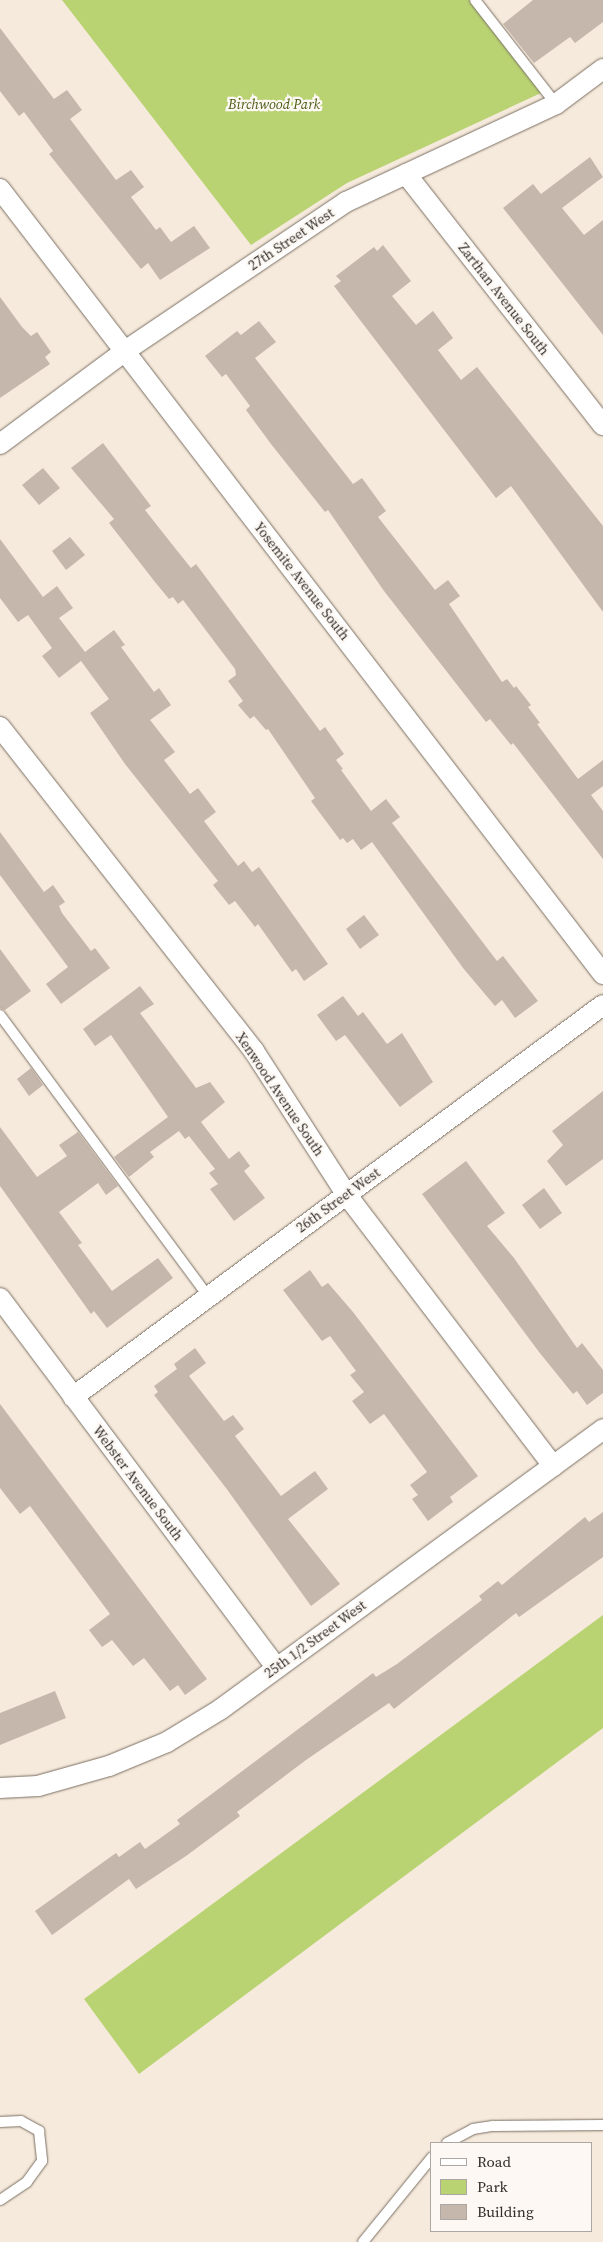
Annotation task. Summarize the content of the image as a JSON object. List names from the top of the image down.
{
  "streets": {
    "street": [
      "27th Street West",
      "Zarthan Avenue South",
      "Yosemite Avenue South",
      "Xenwood Avenue South",
      "26th Street West",
      "Webster Avenue South",
      "25th 1/2 Street West"
    ]
  },
  "crossings": [
    ["27th Street West", "Zarthan Avenue South"],
    ["27th Street West", "Yosemite Avenue South"],
    ["Xenwood Avenue South", "26th Street West"],
    ["Xenwood Avenue South", "25th 1/2 Street West"],
    ["26th Street West", "Webster Avenue South"],
    ["Webster Avenue South", "25th 1/2 Street West"]
  ],
  "parks": ["Birchwood Park"],
  "legend": ["Road", "Park", "Building"]
}
